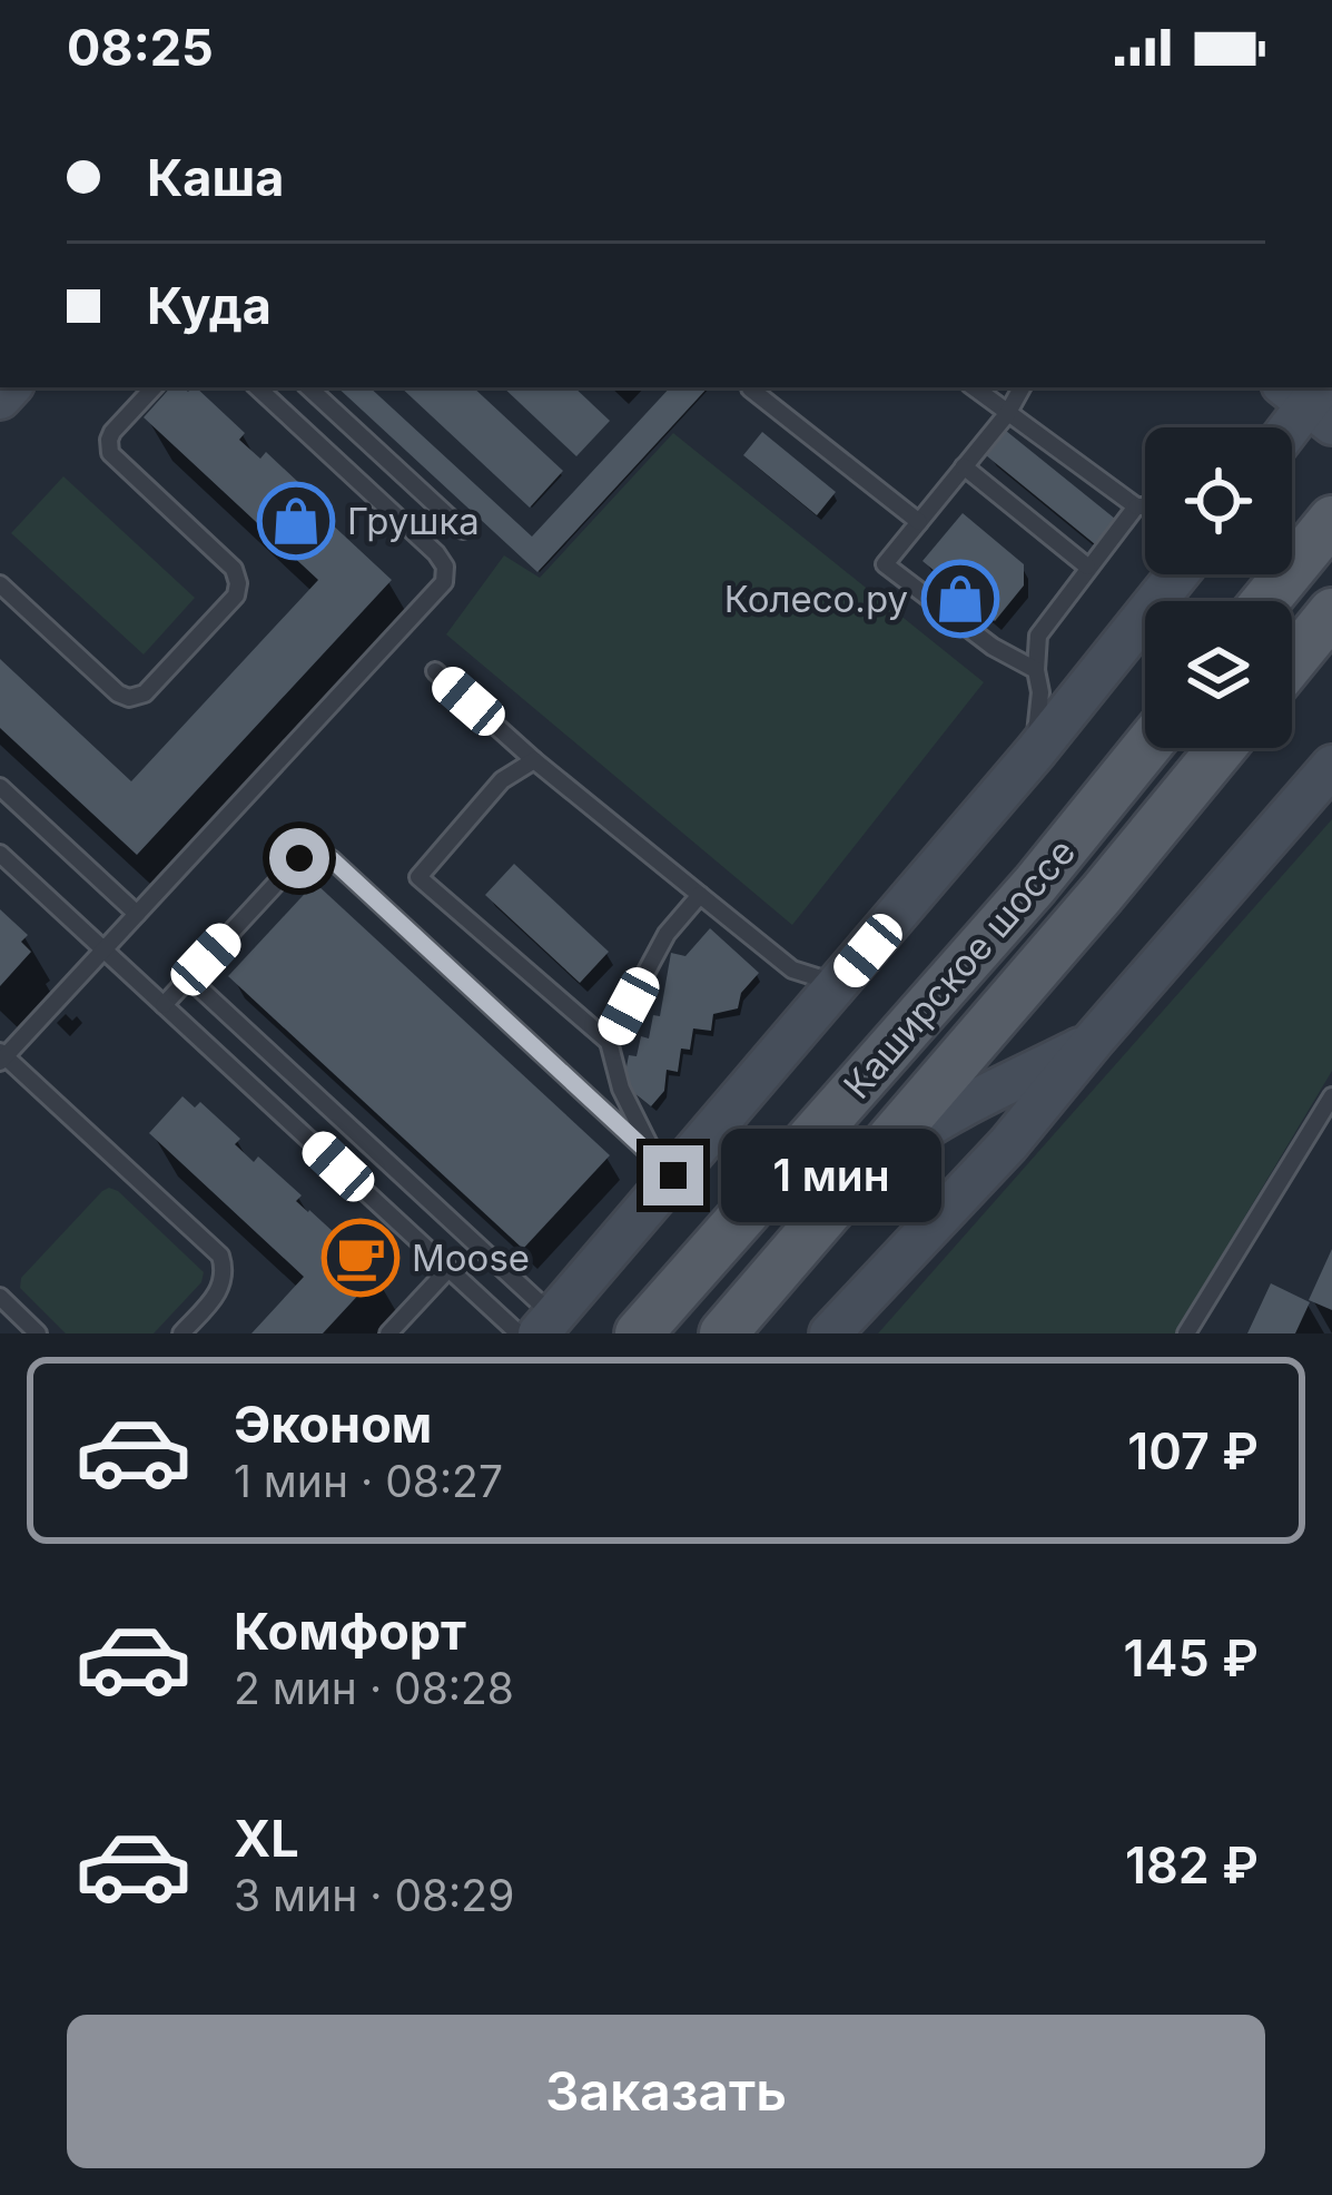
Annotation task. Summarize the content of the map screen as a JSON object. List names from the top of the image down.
{
  "streets": {
    "main road": ["Каширское шоссе"]
  },
  "places": {
    "shop": ["Грушка", "Колесо.ру"],
    "cafe": ["Moose"]
  },
  "page": {
    "status": "08:25",
    "banner": ["Каша", "Куда"],
    "bubble": "1 мин",
    "list": [
      {
        "name": "Эконом",
        "note": "1 мин · 08:27",
        "value": "107 ₽"
      },
      {
        "name": "Комфорт",
        "note": "2 мин · 08:28",
        "value": "145 ₽"
      },
      {
        "name": "XL",
        "note": "3 мин · 08:29",
        "value": "182 ₽"
      }
    ],
    "buttons": "Заказать"
  }
}
